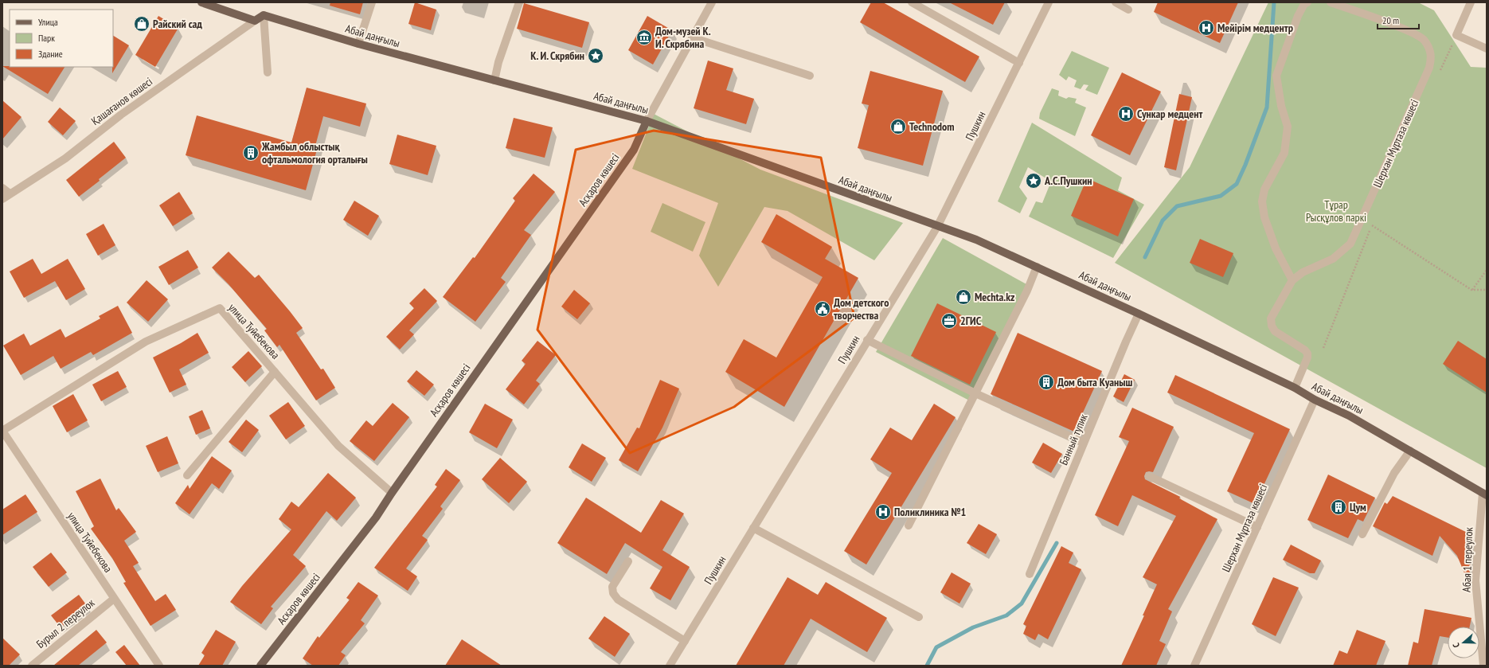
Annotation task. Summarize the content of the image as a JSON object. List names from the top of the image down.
{
  "streets": {
    "main road": ["Абай даңғылы", "Асқаров көшесі"],
    "street": [
      "Қашағанов көшесі",
      "Пушкин",
      "Шерхан Мұртаза көшесі",
      "улица Туйебекова",
      "Банный тупик",
      "Абая 1 переулок",
      "Бурыл 2 переулок"
    ]
  },
  "crossings": [
    ["Абай даңғылы", "Пушкин"],
    ["Абай даңғылы", "Шерхан Мұртаза көшесі"],
    ["Абай даңғылы", "Асқаров көшесі"],
    ["Абай даңғылы", "Банный тупик"],
    ["Абай даңғылы", "Абая 1 переулок"],
    ["Асқаров көшесі", "улица Туйебекова"],
    ["улица Туйебекова", "Бурыл 2 переулок"]
  ],
  "parks": ["Тұрар Рысқұлов паркі"],
  "places": {
    "shop": ["Райский сад", "Technodom", "Mechta.kz"],
    "hospital": ["Мейірім медцентр", "Сункар медцент", "Поликлиника №1"],
    "museum": ["Дом-музей К. И. Скрябина"],
    "place": ["К. И. Скрябин", "А.С.Пушкин"],
    "building": ["Жамбыл облыстық офтальмология орталығы", "Дом быта Куаныш", "Цум"],
    "public building": ["Дом детского творчества"],
    "office": ["2ГИС"]
  },
  "legend": ["Улица", "Парк", "Здание"],
  "scale_bar": "20 m",
  "north": "left"
}
